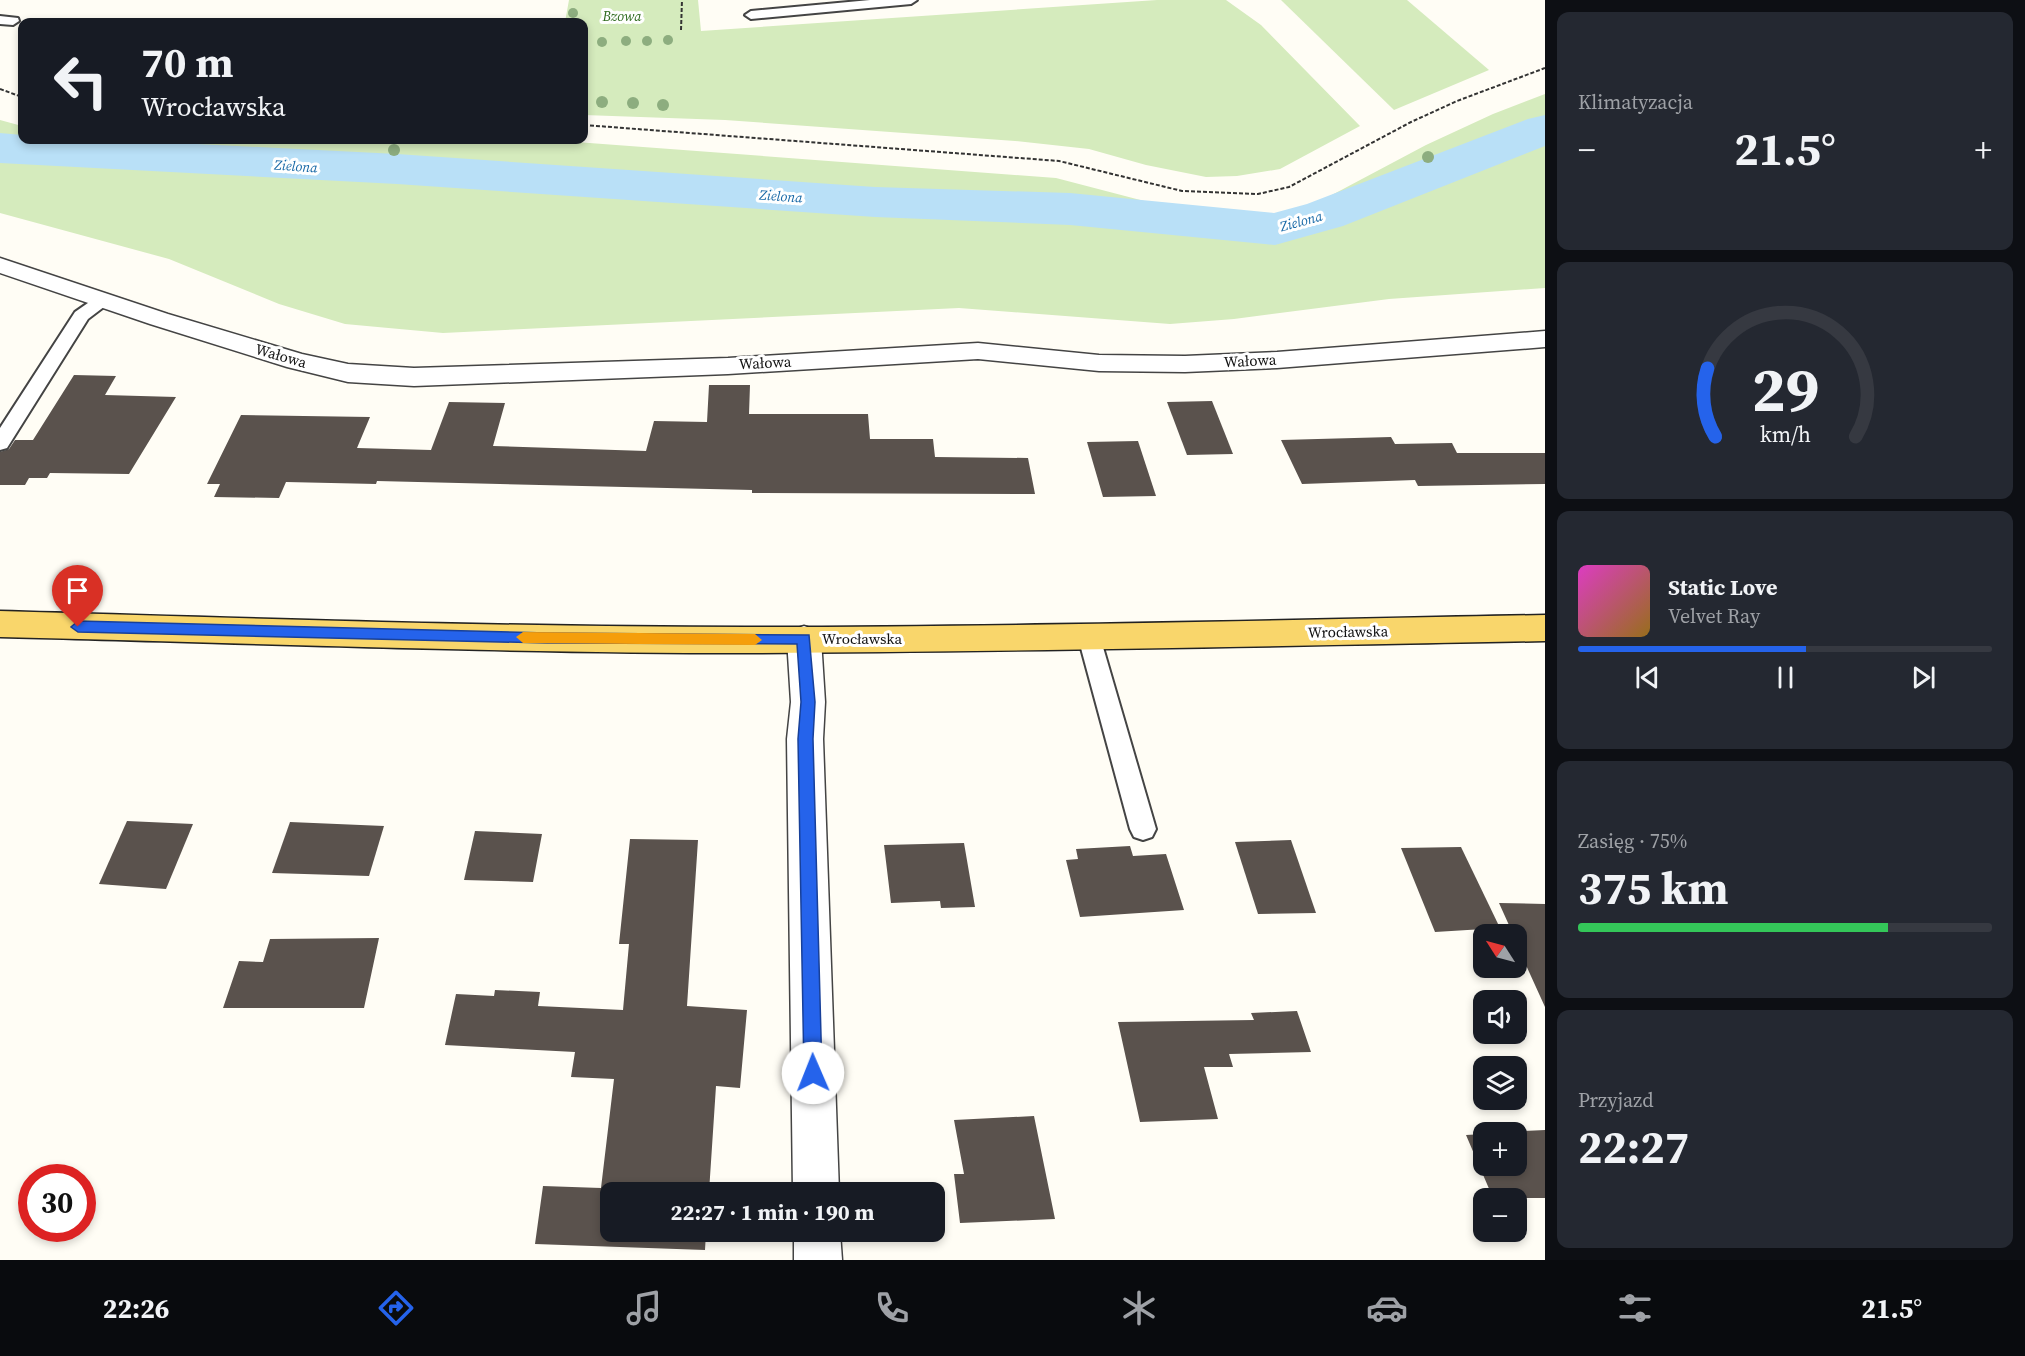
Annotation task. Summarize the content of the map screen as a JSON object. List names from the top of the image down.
{
  "streets": {
    "main road": ["Wrocławska"],
    "street": ["Wałowa"]
  },
  "water": ["Zielona"],
  "parks": ["Bzowa"],
  "north": "top left",
  "page": {
    "tile": [
      "Klimatyzacja",
      ["Zasięg · 75%", "375 km"],
      ["Przyjazd", "22:27"]
    ],
    "turn": ["70 m", "Wrocławska"],
    "heat": ["−", "21.5°", "+"],
    "song": ["Static Love", "Velvet Ray"],
    "map_buttons": ["+", "−"],
    "limit": "30",
    "trip": "22:27 · 1 min · 190 m",
    "tabs": ["22:26", "21.5°"],
    "gauge": ["29", "km/h"]
  }
}
